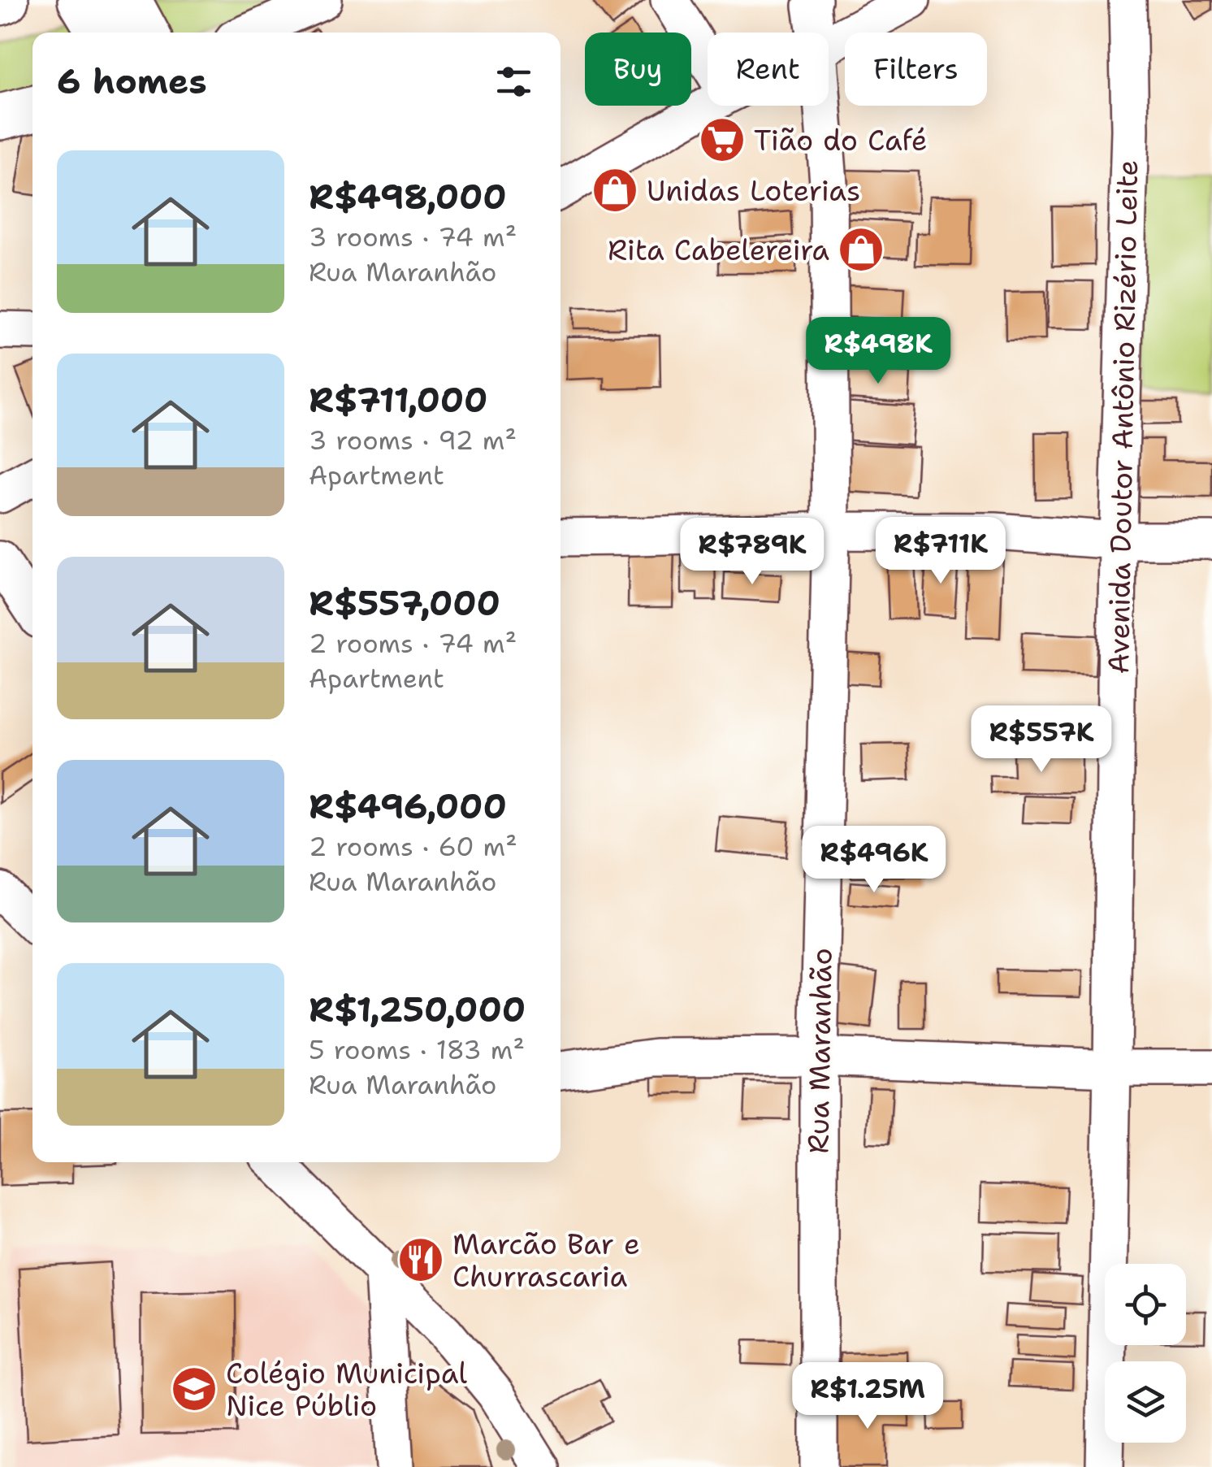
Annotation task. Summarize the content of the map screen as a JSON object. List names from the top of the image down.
{
  "streets": {
    "street": ["Avenida Doutor Antônio Rizério Leite", "Rua Maranhão"]
  },
  "places": {
    "supermarket": ["Tião do Café"],
    "shop": ["Unidas Loterias", "Rita Cabelereira"],
    "restaurant": ["Marcão Bar e Churrascaria"],
    "school or university": ["Colégio Municipal Nice Públio"]
  },
  "page": {
    "chip": ["Buy", "Rent", "Filters"],
    "heading": "6 homes",
    "list": [
      {
        "name": "R$498,000",
        "note": "3 rooms · 74 m² · Rua Maranhão"
      },
      {
        "name": "R$711,000",
        "note": "3 rooms · 92 m² · Apartment"
      },
      {
        "name": "R$557,000",
        "note": "2 rooms · 74 m² · Apartment"
      },
      {
        "name": "R$496,000",
        "note": "2 rooms · 60 m² · Rua Maranhão"
      },
      {
        "name": "R$1,250,000",
        "note": "5 rooms · 183 m² · Rua Maranhão"
      }
    ],
    "price": [
      "R$498K",
      "R$711K",
      "R$789K",
      "R$557K",
      "R$496K",
      "R$1.25M"
    ]
  }
}
